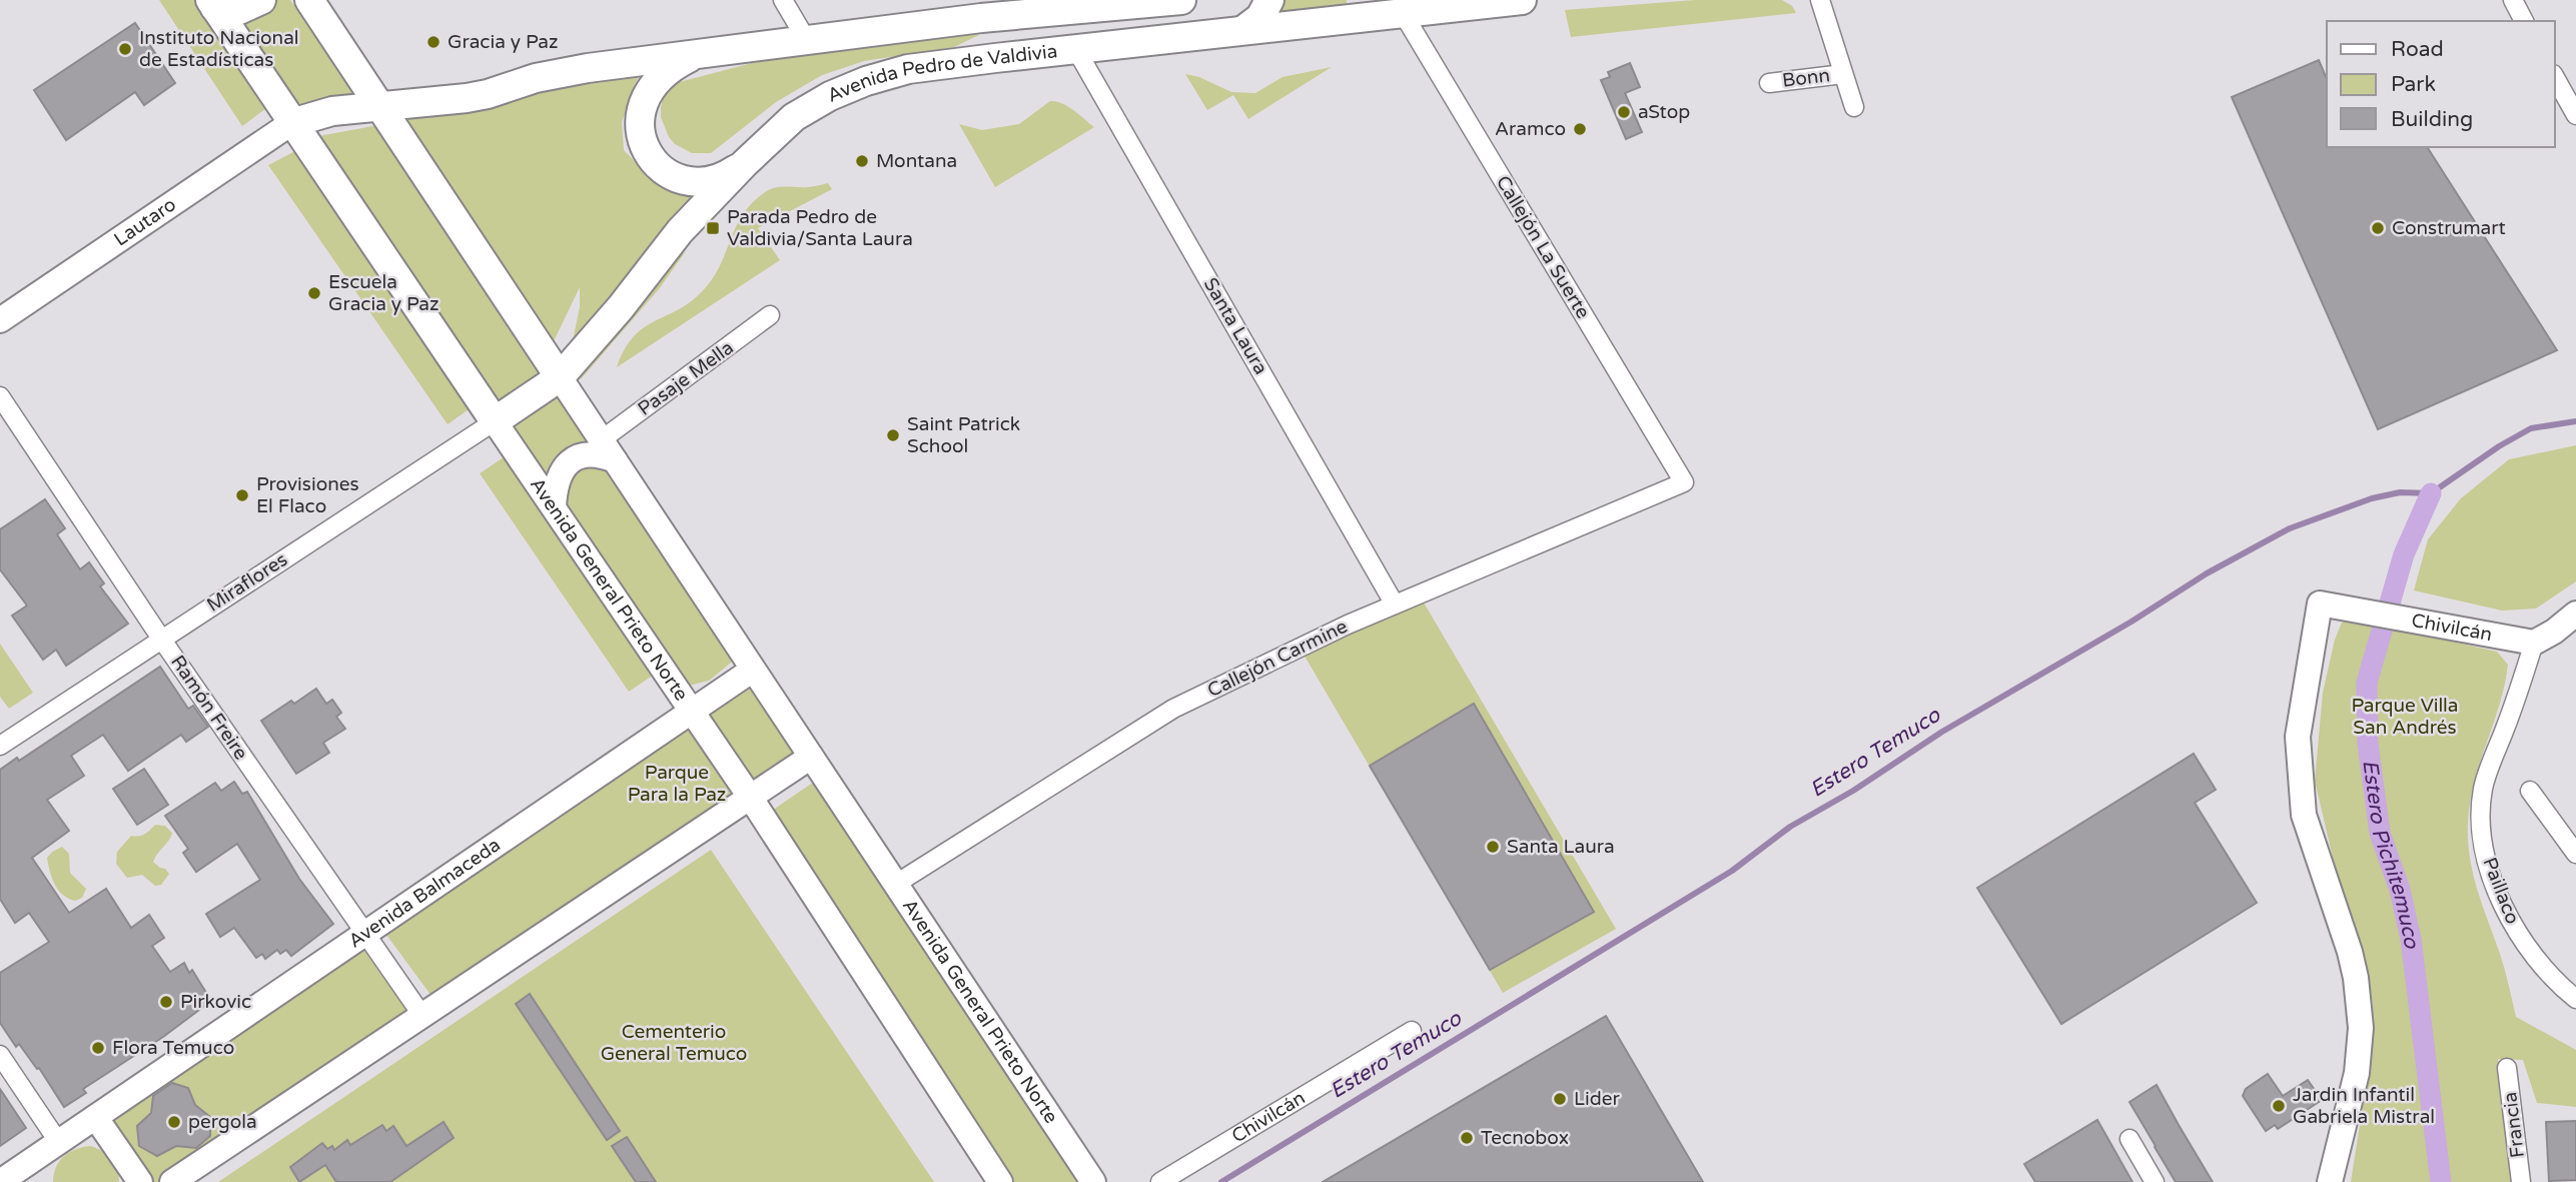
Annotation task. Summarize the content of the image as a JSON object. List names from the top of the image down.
{
  "streets": {
    "main road": [
      "Avenida Pedro de Valdivia",
      "Lautaro",
      "Avenida General Prieto Norte",
      "Chivilcán",
      "Avenida Balmaceda"
    ],
    "street": [
      "Bonn",
      "Callejón La Suerte",
      "Santa Laura",
      "Pasaje Mella",
      "Miraflores",
      "Callejón Carmine",
      "Ramón Freire",
      "Paillaco",
      "Francia"
    ]
  },
  "crossings": [
    ["Avenida Pedro de Valdivia", "Lautaro"],
    ["Avenida Pedro de Valdivia", "Callejón La Suerte"],
    ["Avenida Pedro de Valdivia", "Santa Laura"],
    ["Avenida Pedro de Valdivia", "Miraflores"],
    ["Avenida Pedro de Valdivia", "Avenida General Prieto Norte"],
    ["Lautaro", "Avenida General Prieto Norte"],
    ["Callejón La Suerte", "Callejón Carmine"],
    ["Santa Laura", "Callejón Carmine"],
    ["Pasaje Mella", "Avenida General Prieto Norte"],
    ["Miraflores", "Avenida General Prieto Norte"],
    ["Miraflores", "Ramón Freire"],
    ["Avenida General Prieto Norte", "Callejón Carmine"],
    ["Avenida General Prieto Norte", "Avenida Balmaceda"],
    ["Chivilcán", "Paillaco"],
    ["Ramón Freire", "Avenida Balmaceda"]
  ],
  "water": ["Estero Temuco", "Estero Pichitemuco"],
  "parks": ["Parque Villa San Andrés", "Parque Para la Paz", "Cementerio General Temuco"],
  "places": {
    "other": [
      "Gracia y Paz",
      "Instituto Nacional de Estadísticas",
      "aStop",
      "Aramco",
      "Montana",
      "Construmart",
      "Escuela Gracia y Paz",
      "Saint Patrick School",
      "Provisiones El Flaco",
      "Santa Laura",
      "Pirkovic",
      "Flora Temuco",
      "Lider",
      "Jardin Infantil Gabriela Mistral",
      "pergola",
      "Tecnobox"
    ],
    "transit": ["Parada Pedro de Valdivia/Santa Laura"]
  },
  "legend": ["Road", "Park", "Building"]
}
